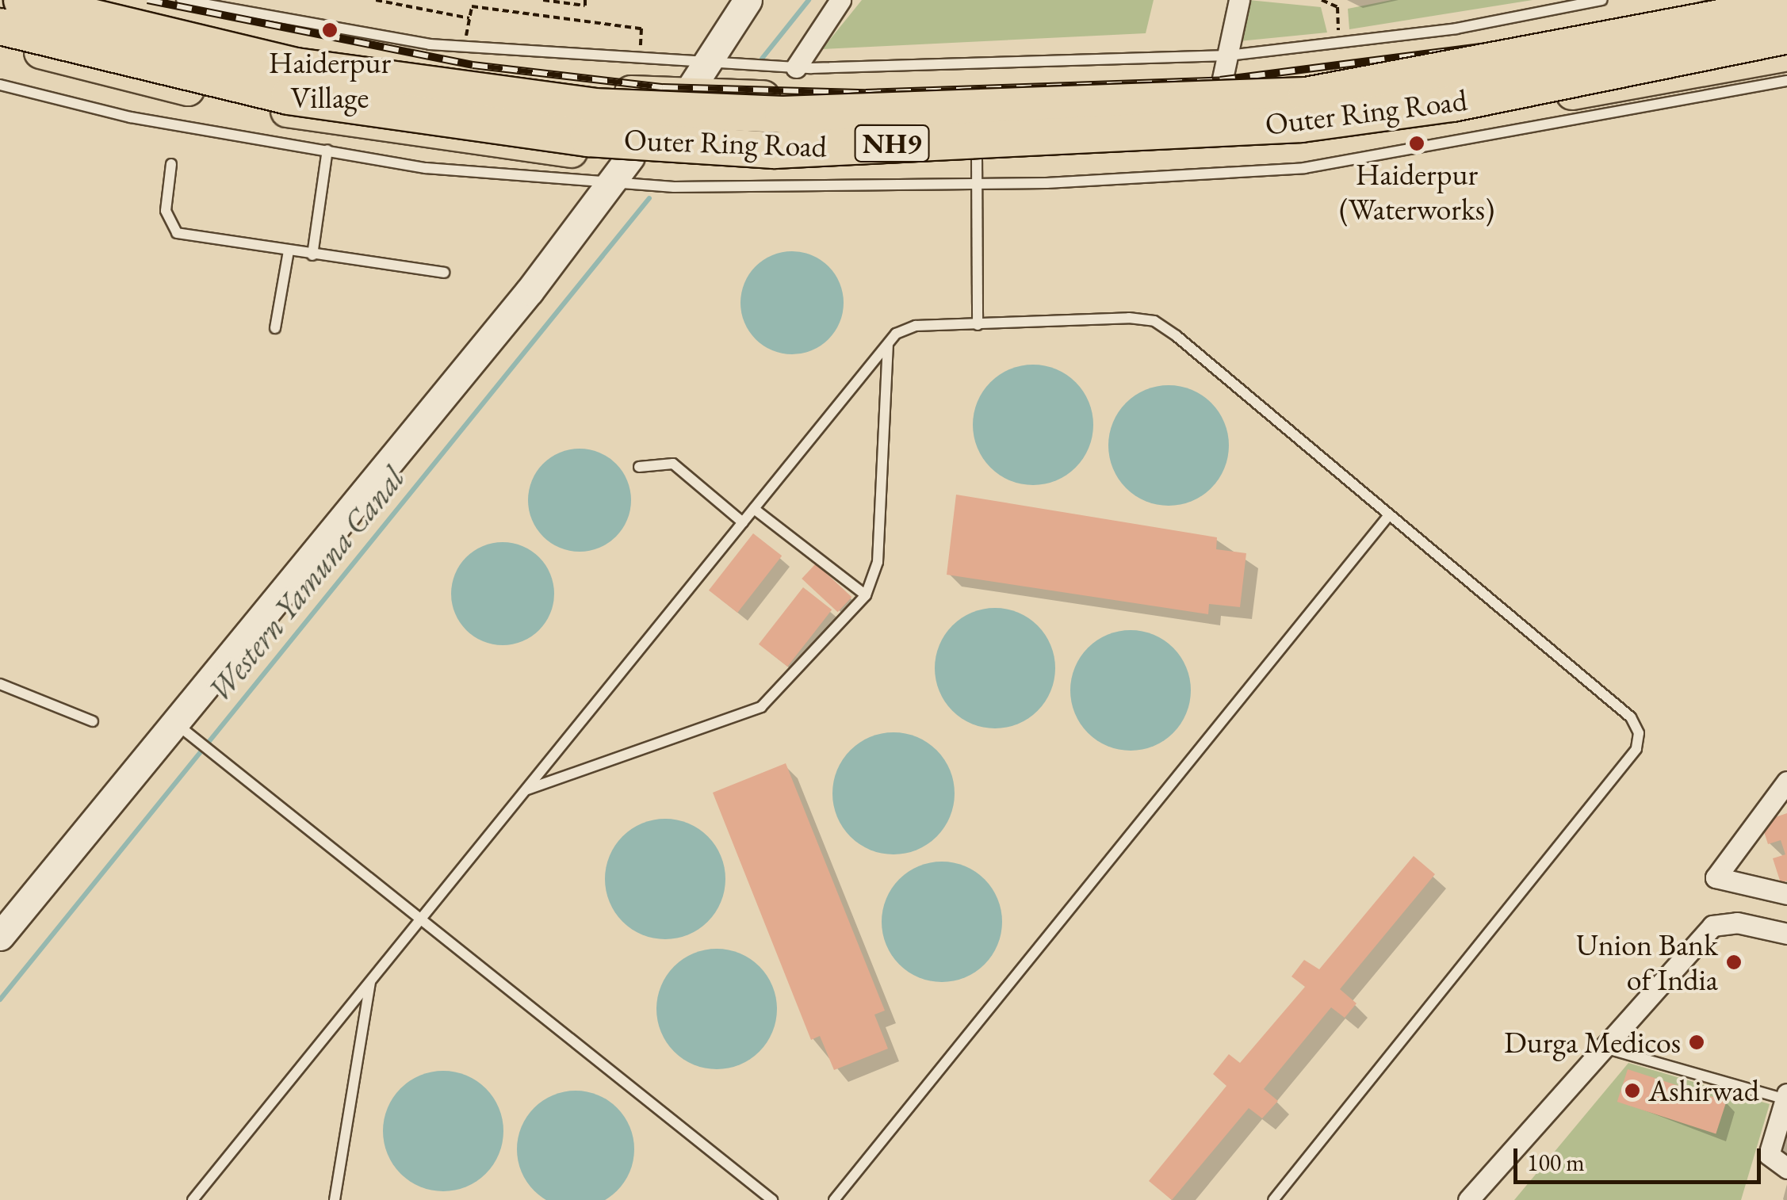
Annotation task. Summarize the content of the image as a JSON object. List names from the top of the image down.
{
  "streets": {
    "highway": ["Outer Ring Road", "NH9"]
  },
  "water": ["Western Yamuna Canal"],
  "places": [
    "Haiderpur Village",
    "Haiderpur (Waterworks)",
    "Union Bank of India",
    "Durga Medicos",
    "Ashirwad"
  ],
  "scale_bar": "100 m"
}
